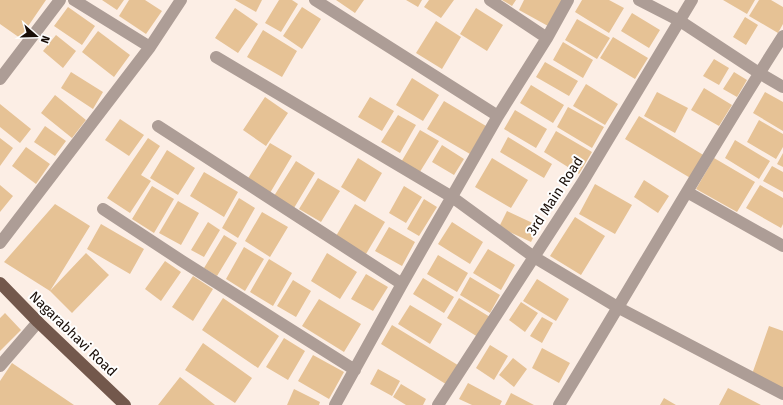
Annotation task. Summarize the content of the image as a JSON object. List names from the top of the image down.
{
  "streets": {
    "main road": ["Nagarabhavi Road"],
    "street": ["3rd Main Road"]
  },
  "north": "right"
}
